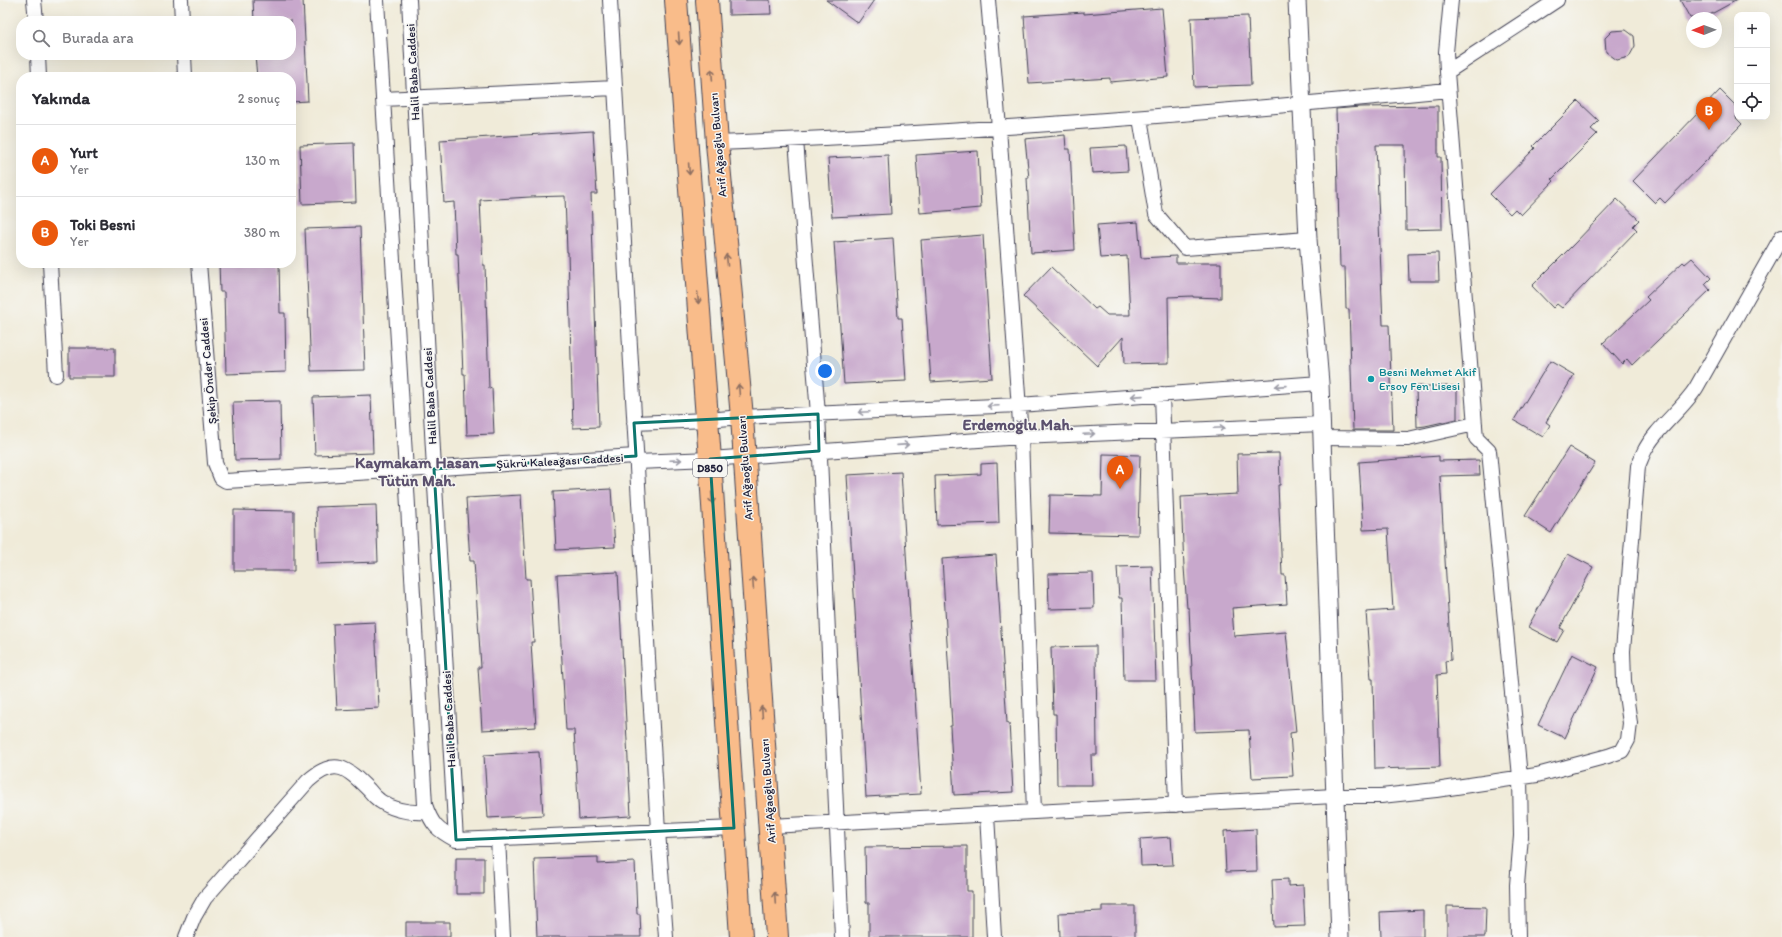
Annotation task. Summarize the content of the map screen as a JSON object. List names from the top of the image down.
{
  "streets": {
    "highway": ["Arif Ağaoğlu Bulvarı", "D850"],
    "street": ["Halil Baba Caddesi", "Şekip Önder Caddesi", "Şükrü Kaleağası Caddesi"]
  },
  "crossings": [
    ["Halil Baba Caddesi", "Şükrü Kaleağası Caddesi"],
    ["Arif Ağaoğlu Bulvarı", "Şükrü Kaleağası Caddesi"],
    ["Şekip Önder Caddesi", "Şükrü Kaleağası Caddesi"],
    ["Şükrü Kaleağası Caddesi", "D850"]
  ],
  "districts": ["Erdemoğlu Mah.", "Kaymakam Hasan Tütün Mah."],
  "places": ["Besni Mehmet Akif Ersoy Fen Lisesi"],
  "north": "left",
  "page": {
    "map_buttons": ["+", "−"],
    "search": "Burada ara",
    "heading": ["Yakında", "2 sonuç"],
    "pins": ["B", "A"],
    "list": [
      {
        "mark": "A",
        "name": "Yurt",
        "note": "Yer",
        "value": "130 m"
      },
      {
        "mark": "B",
        "name": "Toki Besni",
        "note": "Yer",
        "value": "380 m"
      }
    ]
  }
}
